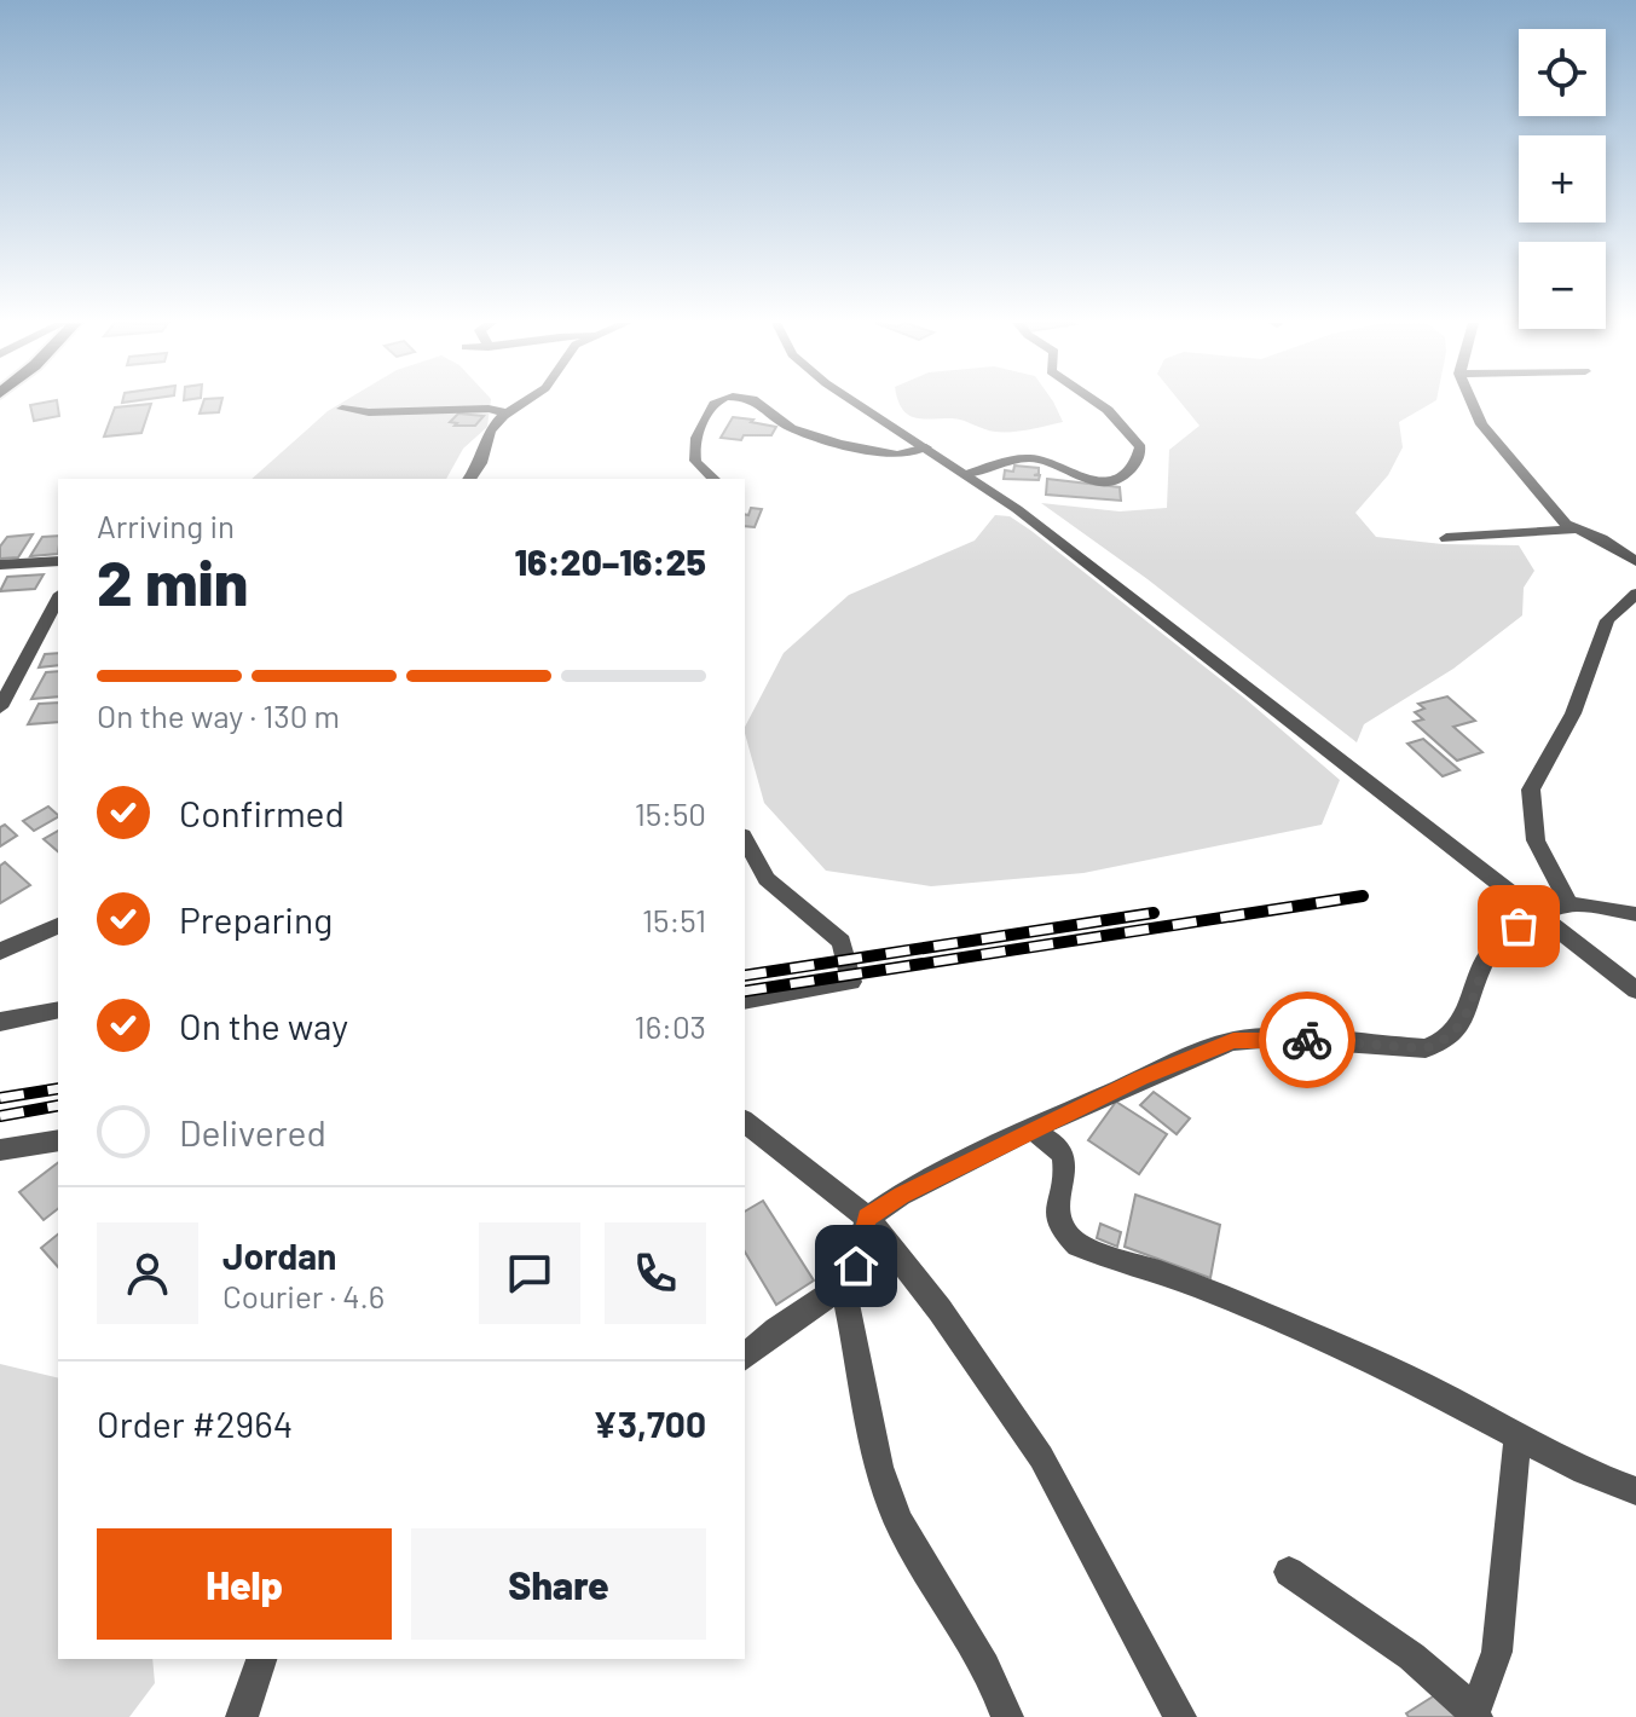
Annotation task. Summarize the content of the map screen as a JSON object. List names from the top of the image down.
{
  "page": {
    "map_buttons": ["+", "−"],
    "heading": ["2 min", "Arriving in", "16:20–16:25"],
    "panel": [
      "Jordan",
      "Courier · 4.6",
      "Order #2964",
      "¥3,700"
    ],
    "bar": "On the way · 130 m",
    "list": [
      ["Confirmed", "15:50"],
      ["Preparing", "15:51"],
      ["On the way", "16:03"],
      "Delivered"
    ],
    "buttons": ["Help", "Share"]
  }
}
